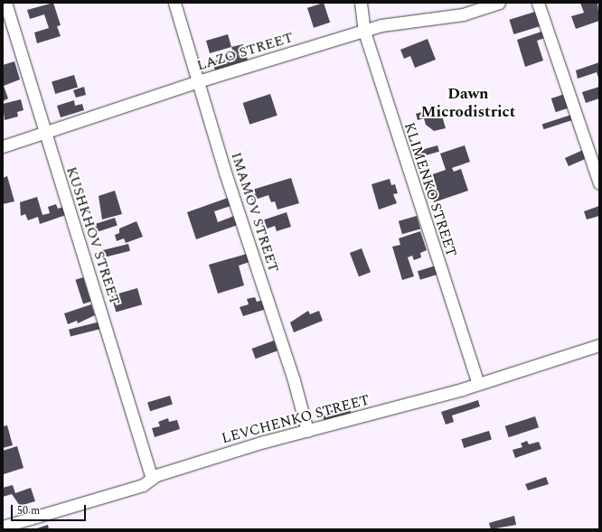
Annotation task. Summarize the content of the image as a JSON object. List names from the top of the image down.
{
  "streets": {
    "street": [
      "LAZO STREET",
      "KLIMENKO STREET",
      "IMAMOV STREET",
      "KUSHKHOV STREET",
      "LEVCHENKO STREET"
    ]
  },
  "crossings": [
    ["LAZO STREET", "KLIMENKO STREET"],
    ["LAZO STREET", "IMAMOV STREET"],
    ["LAZO STREET", "KUSHKHOV STREET"],
    ["KLIMENKO STREET", "LEVCHENKO STREET"],
    ["IMAMOV STREET", "LEVCHENKO STREET"],
    ["KUSHKHOV STREET", "LEVCHENKO STREET"]
  ],
  "districts": ["Dawn Microdistrict"],
  "scale_bar": "50 m"
}
